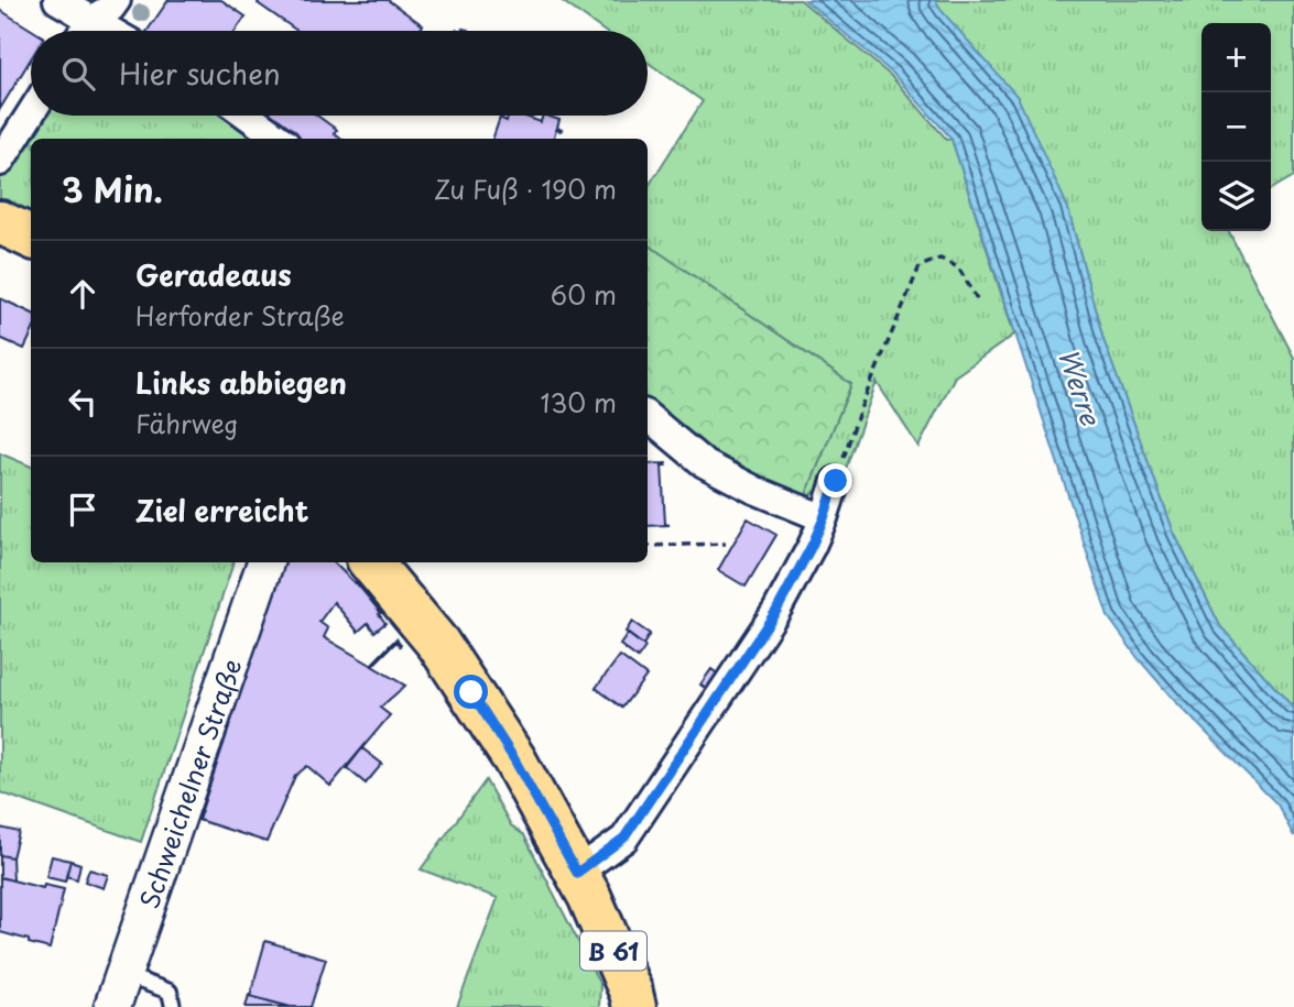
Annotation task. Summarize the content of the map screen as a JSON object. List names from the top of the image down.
{
  "streets": {
    "main road": ["B 61"],
    "street": ["Schweichelner Straße"]
  },
  "water": ["Werre"],
  "page": {
    "map_buttons": ["+", "−"],
    "search": "Hier suchen",
    "heading": ["3 Min.", "Zu Fuß · 190 m"],
    "list": [
      ["Geradeaus", "Herforder Straße", "60 m"],
      ["Links abbiegen", "Fährweg", "130 m"],
      "Ziel erreicht"
    ]
  }
}
